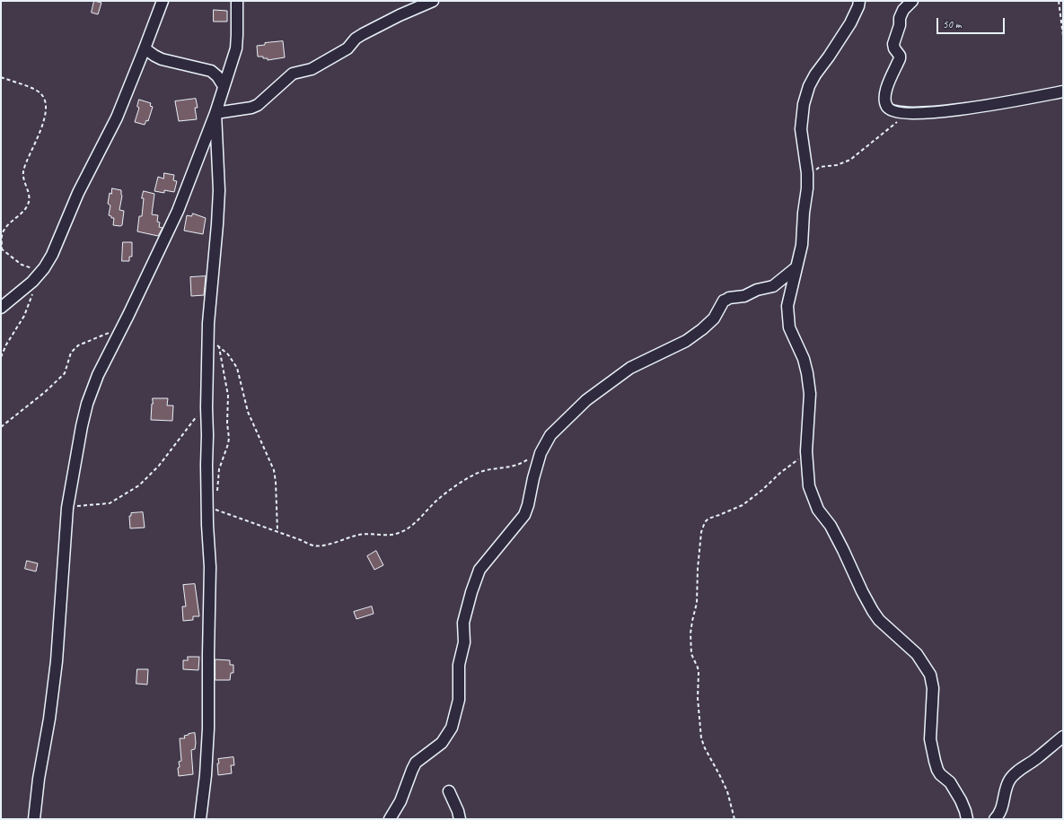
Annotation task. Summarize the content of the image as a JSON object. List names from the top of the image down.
{
  "scale_bar": "50 m"
}
